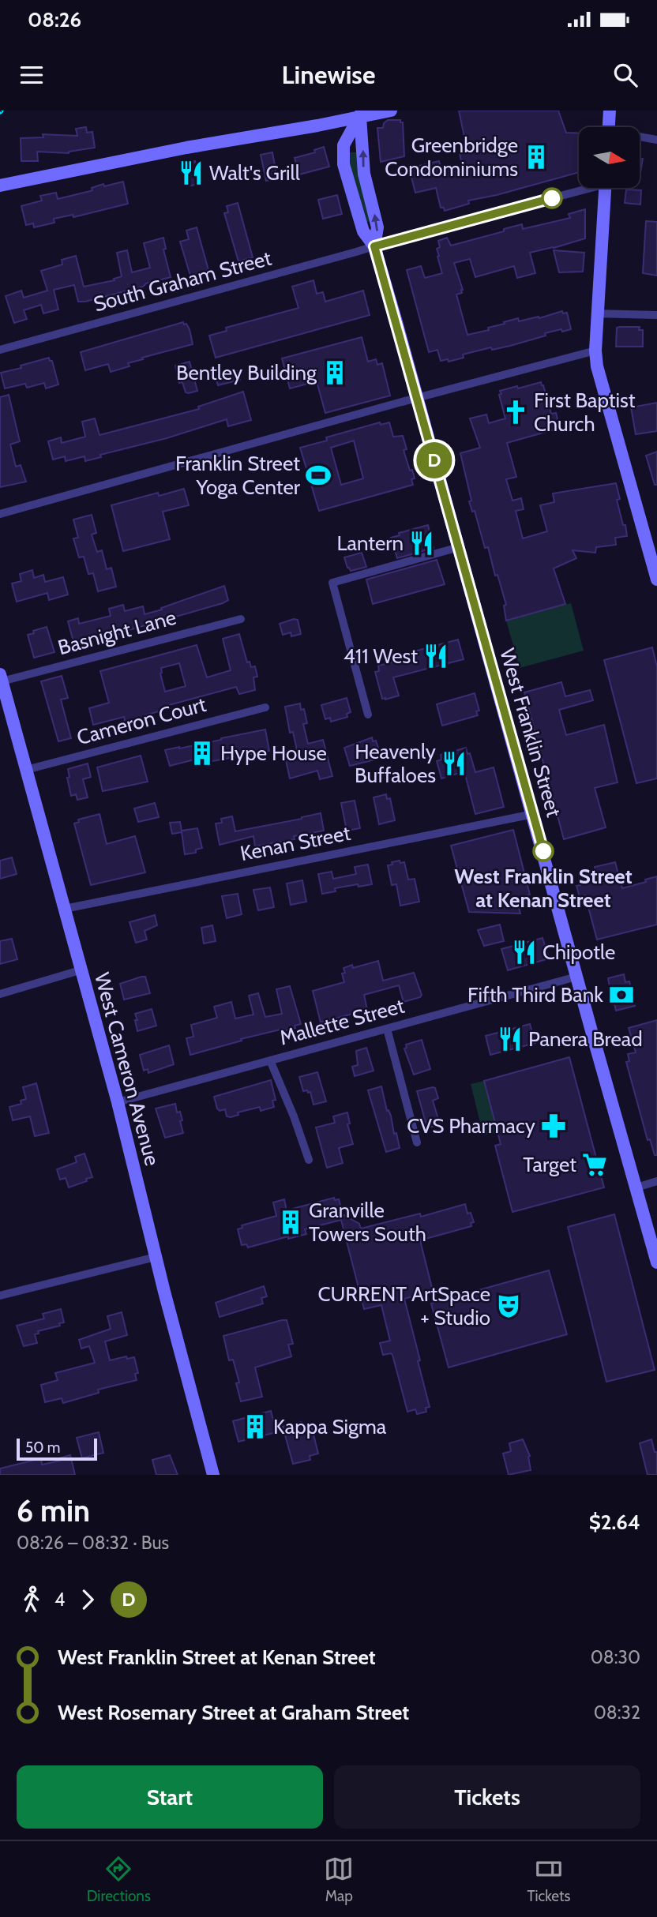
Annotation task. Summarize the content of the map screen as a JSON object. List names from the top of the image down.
{
  "streets": {
    "street": [
      "South Graham Street",
      "Basnight Lane",
      "Cameron Court",
      "West Franklin Street",
      "Kenan Street",
      "Mallette Street",
      "West Cameron Avenue"
    ]
  },
  "crossings": [
    ["South Graham Street", "West Franklin Street"],
    ["Basnight Lane", "West Cameron Avenue"],
    ["Cameron Court", "West Cameron Avenue"],
    ["West Franklin Street", "Kenan Street"],
    ["West Franklin Street", "Mallette Street"],
    ["Kenan Street", "West Cameron Avenue"],
    ["Mallette Street", "West Cameron Avenue"]
  ],
  "places": {
    "building": [
      "Greenbridge Condominiums",
      "Bentley Building",
      "Hype House",
      "Granville Towers South",
      "Kappa Sigma"
    ],
    "restaurant": [
      "Walt's Grill",
      "Lantern",
      "411 West",
      "Heavenly Buffaloes",
      "Chipotle",
      "Panera Bread"
    ],
    "church": ["First Baptist Church"],
    "sports": ["Franklin Street Yoga Center"],
    "other": ["West Franklin Street at Kenan Street"],
    "bank": ["Fifth Third Bank"],
    "pharmacy": ["CVS Pharmacy"],
    "supermarket": ["Target"],
    "theatre": ["CURRENT ArtSpace + Studio"]
  },
  "lines": ["bus line D"],
  "scale_bar": "50 m",
  "north": "right",
  "page": {
    "status": "08:26",
    "header": "Linewise",
    "on_map": "D",
    "scale": "50 m",
    "heading": ["6 min", "08:26 – 08:32 · Bus", "$2.64"],
    "legs": ["4", "D"],
    "list": [
      {
        "name": "West Franklin Street at Kenan Street",
        "value": "08:30"
      },
      {
        "name": "West Rosemary Street at Graham Street",
        "value": "08:32"
      }
    ],
    "buttons": ["Start", "Tickets"],
    "tabs": ["Directions", "Map", "Tickets"]
  }
}
